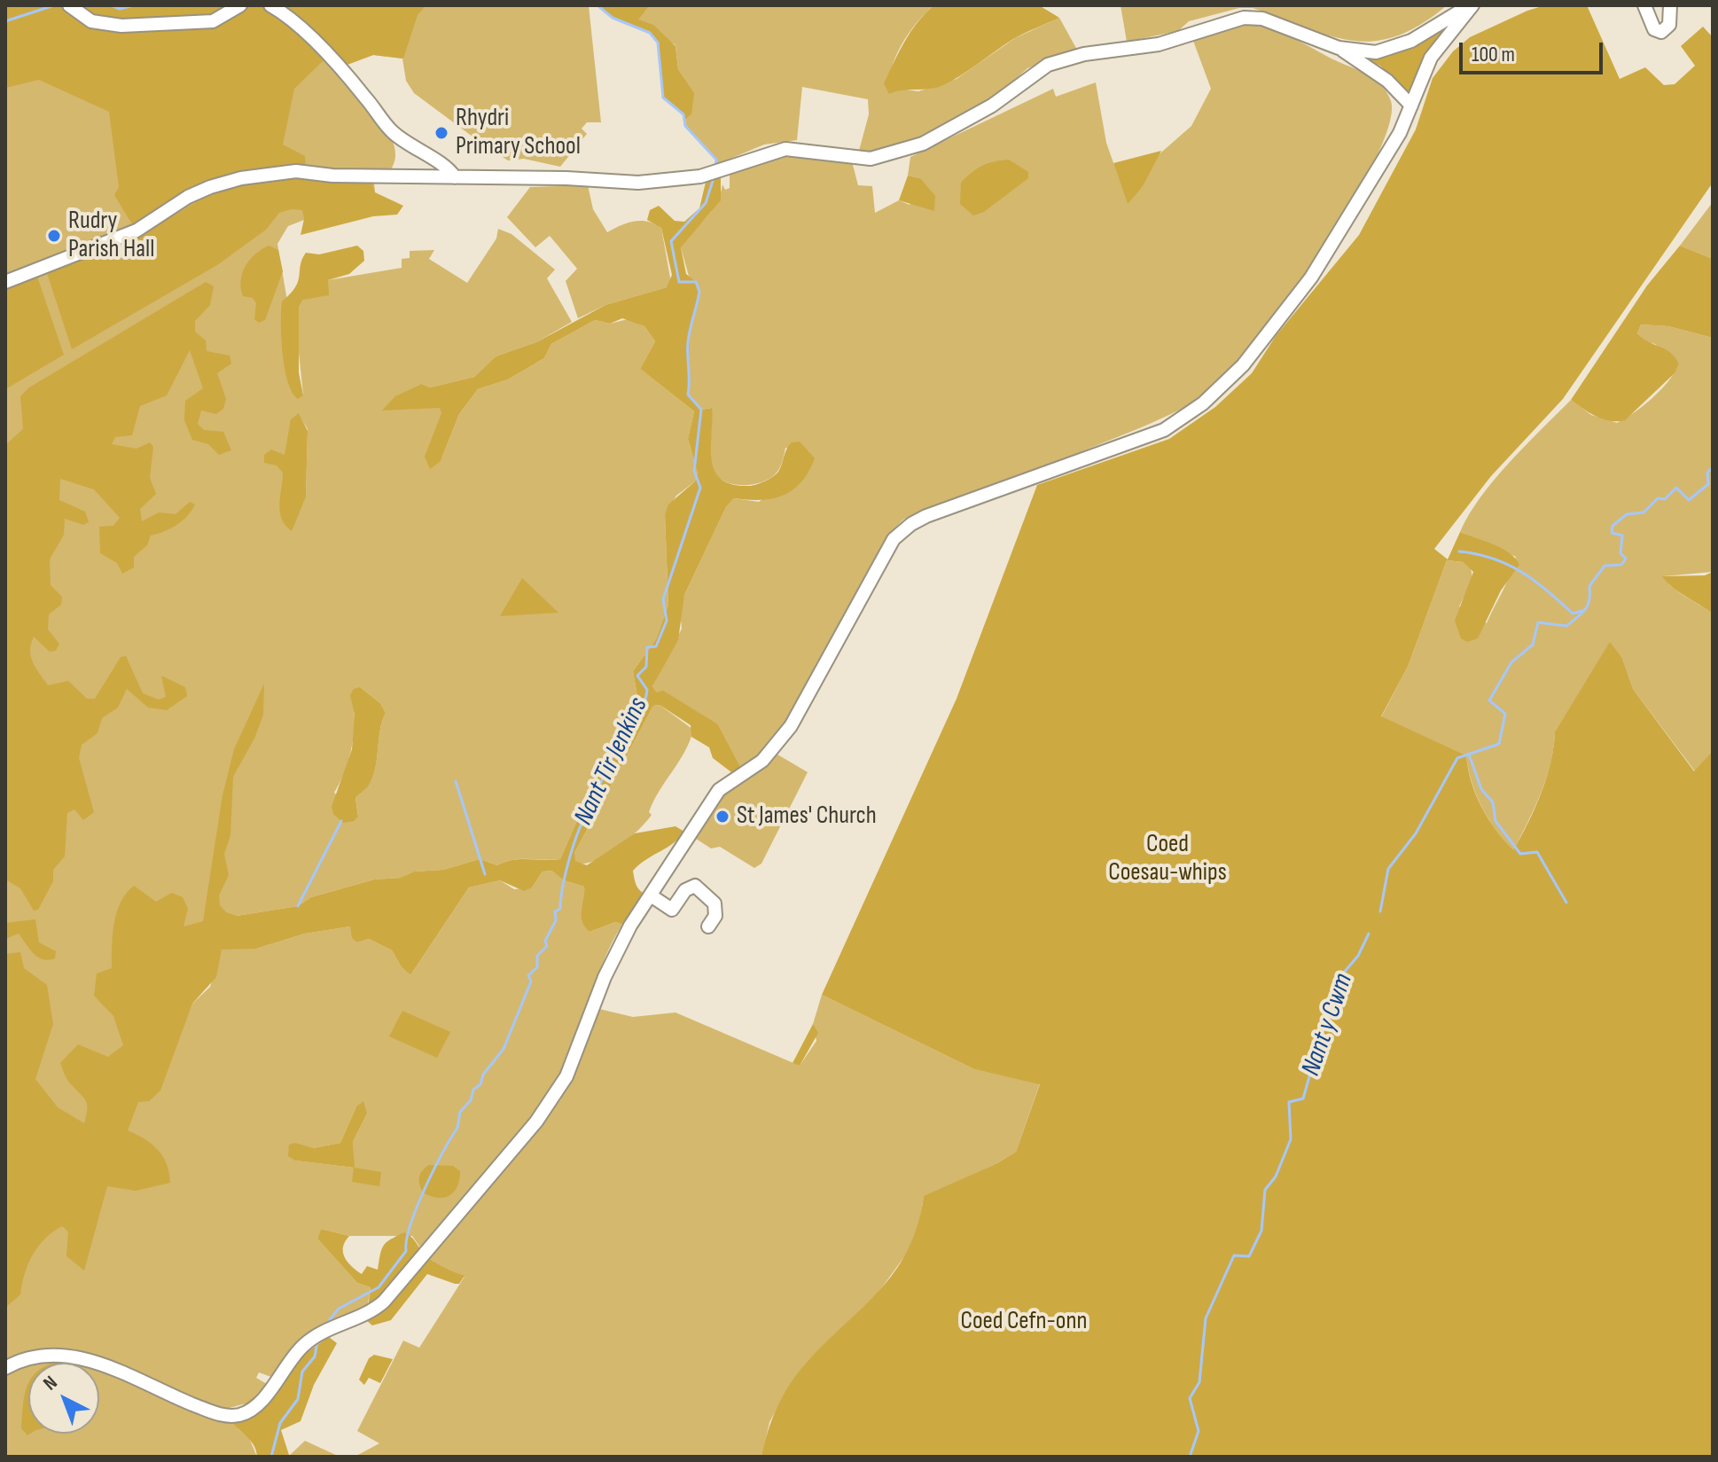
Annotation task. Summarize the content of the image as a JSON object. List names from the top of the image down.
{
  "water": ["Nant Tir Jenkins", "Nant y Cwm"],
  "parks": ["Coed Coesau-whips", "Coed Cefn-onn"],
  "places": ["Rhydri Primary School", "Rudry Parish Hall", "St James' Church"],
  "scale_bar": "100 m",
  "north": "top left"
}
